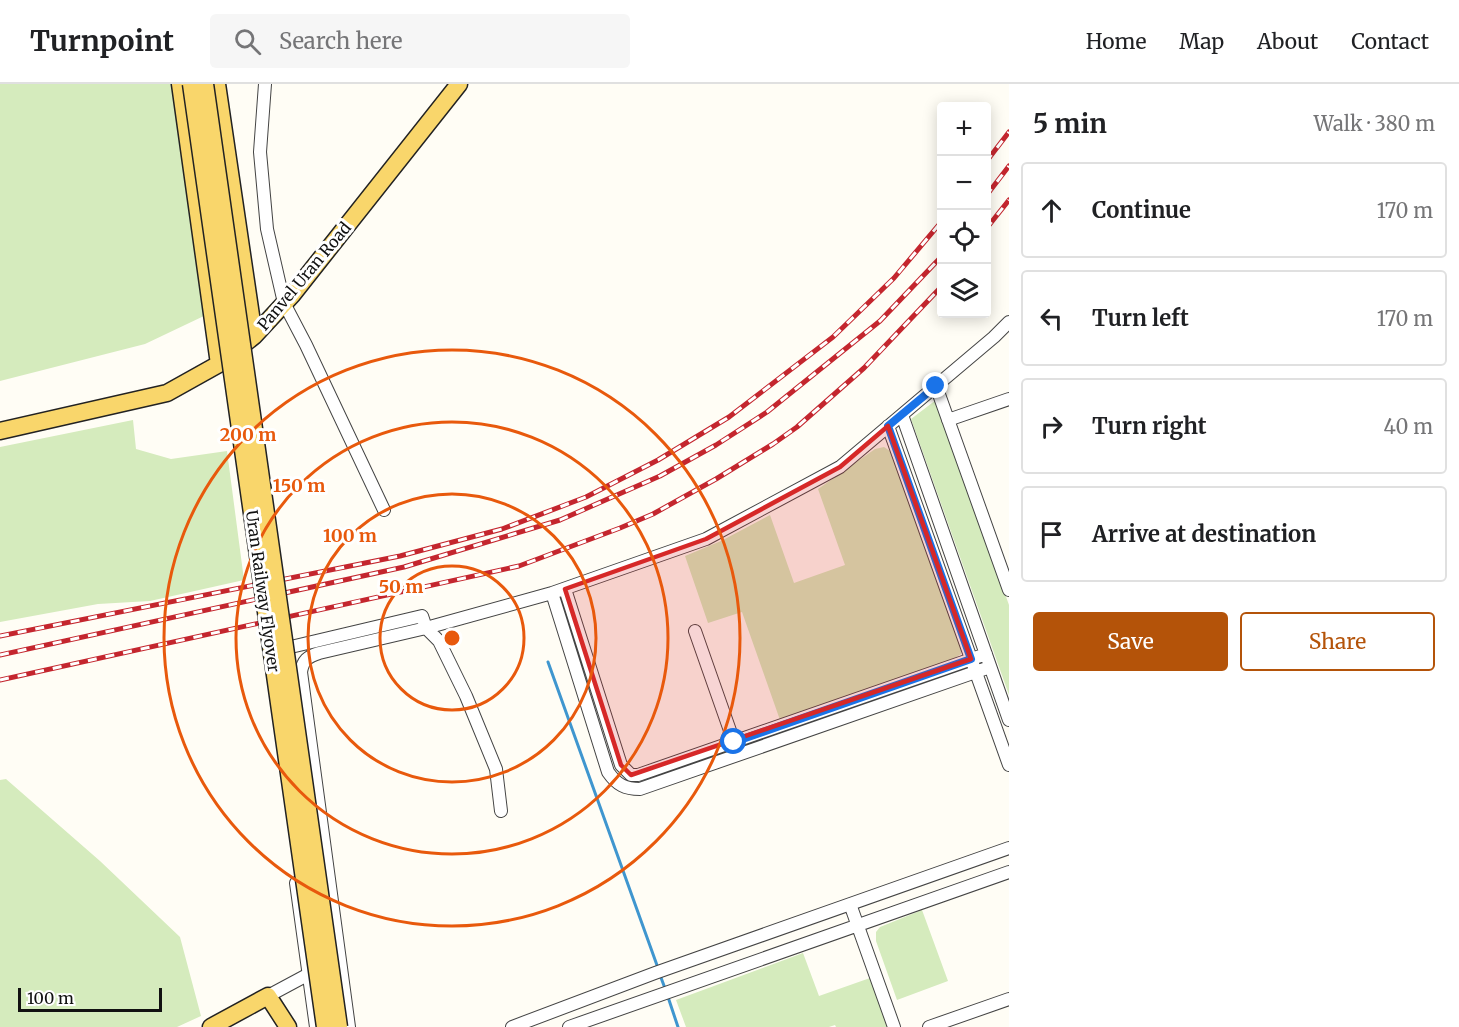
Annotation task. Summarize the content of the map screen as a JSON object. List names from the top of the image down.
{
  "streets": {
    "main road": ["Panvel Uran Road", "Uran Railway Flyover"]
  },
  "scale_bar": "100 m",
  "page": {
    "header": "Turnpoint",
    "search": "Search here",
    "nav": [
      "Home",
      "Map",
      "About",
      "Contact"
    ],
    "heading": ["5 min", "Walk · 380 m"],
    "map_buttons": ["+", "−"],
    "list": [
      ["Continue", "170 m"],
      ["Turn left", "170 m"],
      ["Turn right", "40 m"],
      "Arrive at destination"
    ],
    "buttons": ["Save", "Share"],
    "scale": "100 m"
  },
  "rings": [
    "200 m",
    "150 m",
    "100 m",
    "50 m"
  ]
}
